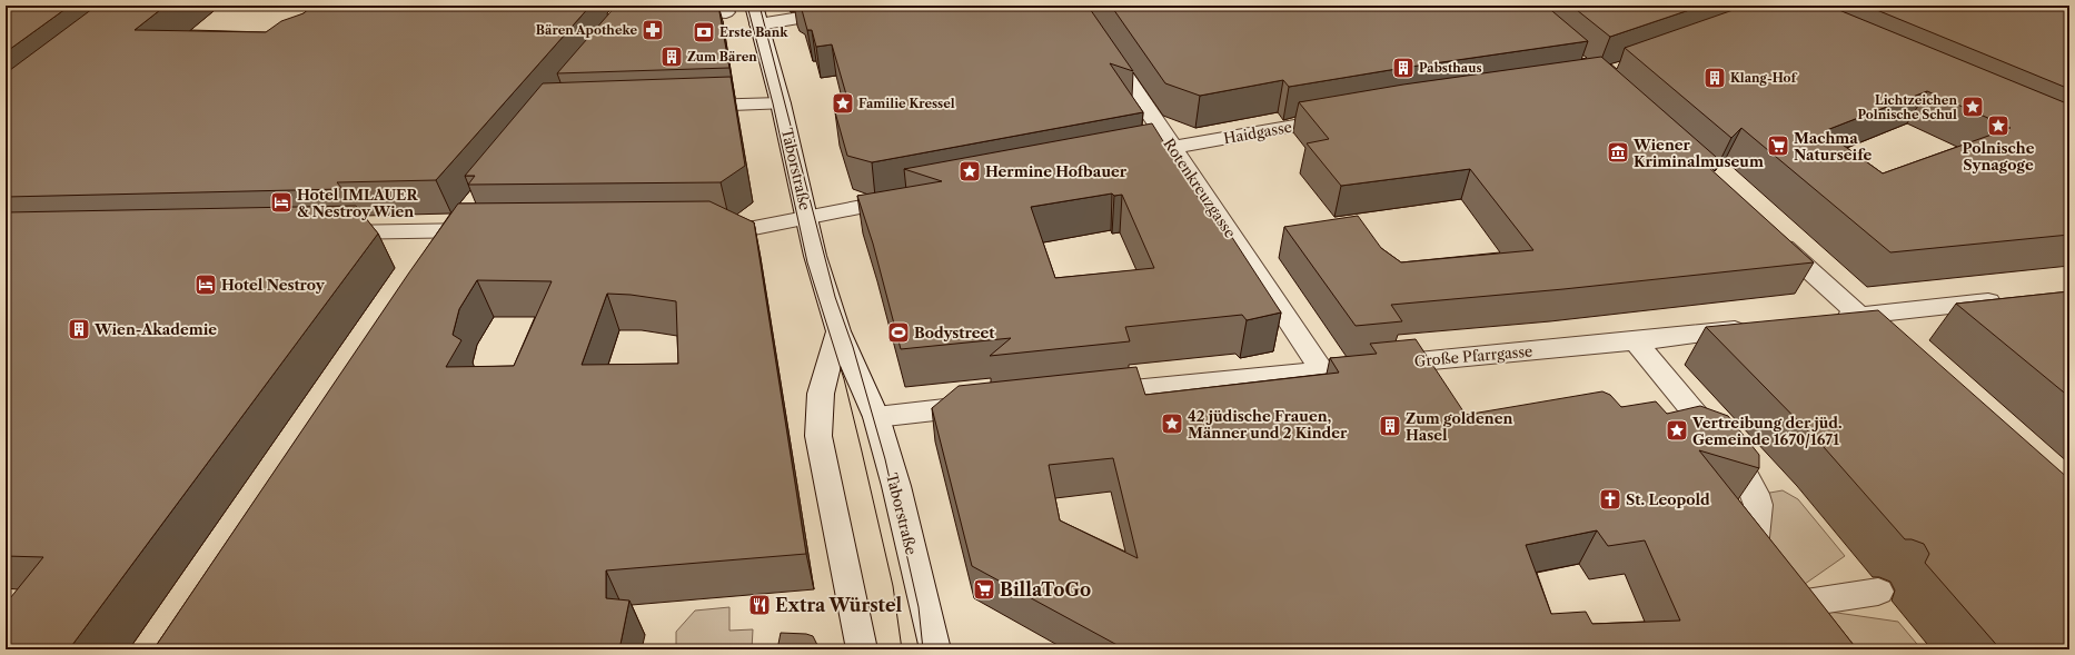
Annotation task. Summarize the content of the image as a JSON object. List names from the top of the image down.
{
  "streets": {
    "street": [
      "Haidgasse",
      "Taborstraße",
      "Rotenkreuzgasse",
      "Große Pfarrgasse"
    ]
  },
  "crossings": [
    ["Haidgasse", "Rotenkreuzgasse"],
    ["Rotenkreuzgasse", "Große Pfarrgasse"]
  ],
  "places": {
    "pharmacy": ["Bären Apotheke"],
    "bank": ["Erste Bank"],
    "building": [
      "Zum Bären",
      "Pabsthaus",
      "Klang-Hof",
      "Wien-Akademie",
      "Zum goldenen Hasel"
    ],
    "place": [
      "Familie Kressel",
      "Lichtzeichen Polnische Schul",
      "Polnische Synagoge",
      "Hermine Hofbauer",
      "42 jüdische Frauen, Männer und 2 Kinder",
      "Vertreibung der jüd. Gemeinde 1670/1671"
    ],
    "supermarket": ["Machma Naturseife", "BillaToGo"],
    "museum": ["Wiener Kriminalmuseum"],
    "hotel": ["Hotel IMLAUER & Nestroy Wien", "Hotel Nestroy"],
    "sports": ["Bodystreet"],
    "church": ["St. Leopold"],
    "restaurant": ["Extra Würstel"]
  }
}
